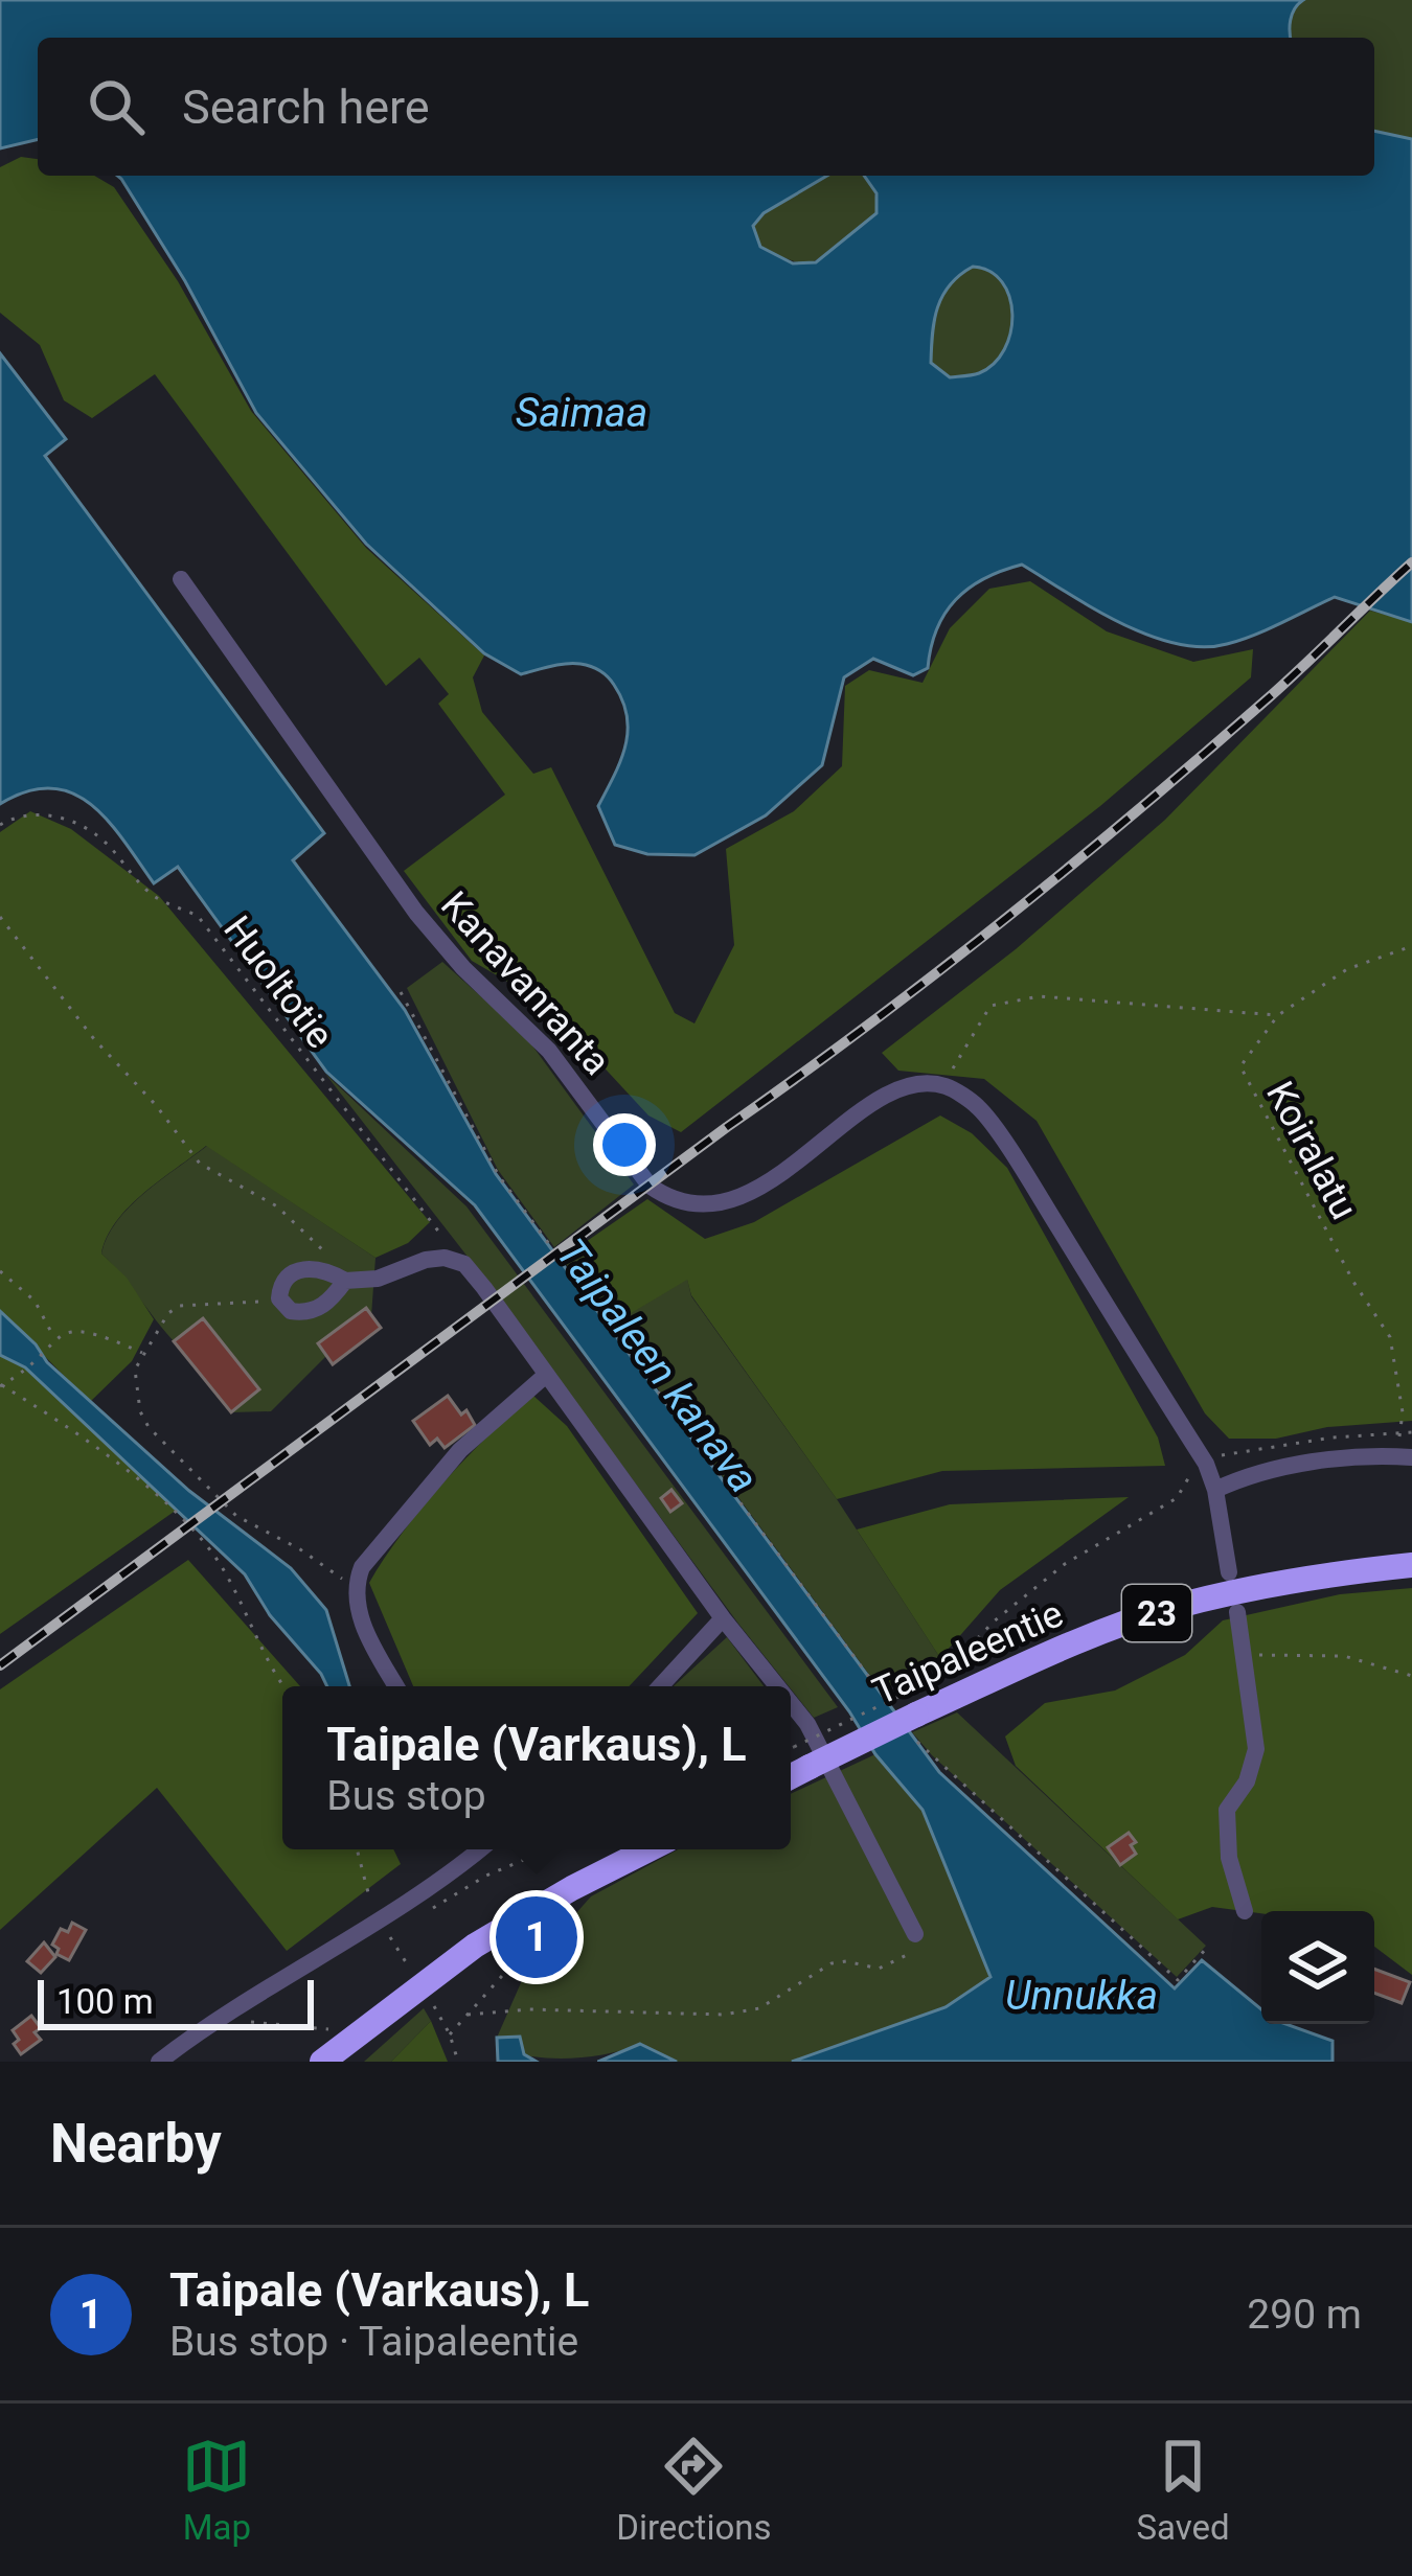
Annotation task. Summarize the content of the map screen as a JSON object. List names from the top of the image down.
{
  "streets": {
    "highway": ["23", "Taipaleentie"],
    "street": ["Kanavanranta"],
    "path": ["Huoltotie", "Koiralatu"]
  },
  "water": ["Saimaa", "Taipaleen kanava", "Unnukka"],
  "scale_bar": "100 m",
  "page": {
    "search": "Search here",
    "popup": ["Taipale (Varkaus), L", "Bus stop"],
    "pins": "1",
    "scale": "100 m",
    "heading": "Nearby",
    "list": [
      {
        "mark": "1",
        "name": "Taipale (Varkaus), L",
        "note": "Bus stop · Taipaleentie",
        "value": "290 m"
      }
    ],
    "nav": ["Map", "Directions", "Saved"]
  }
}
